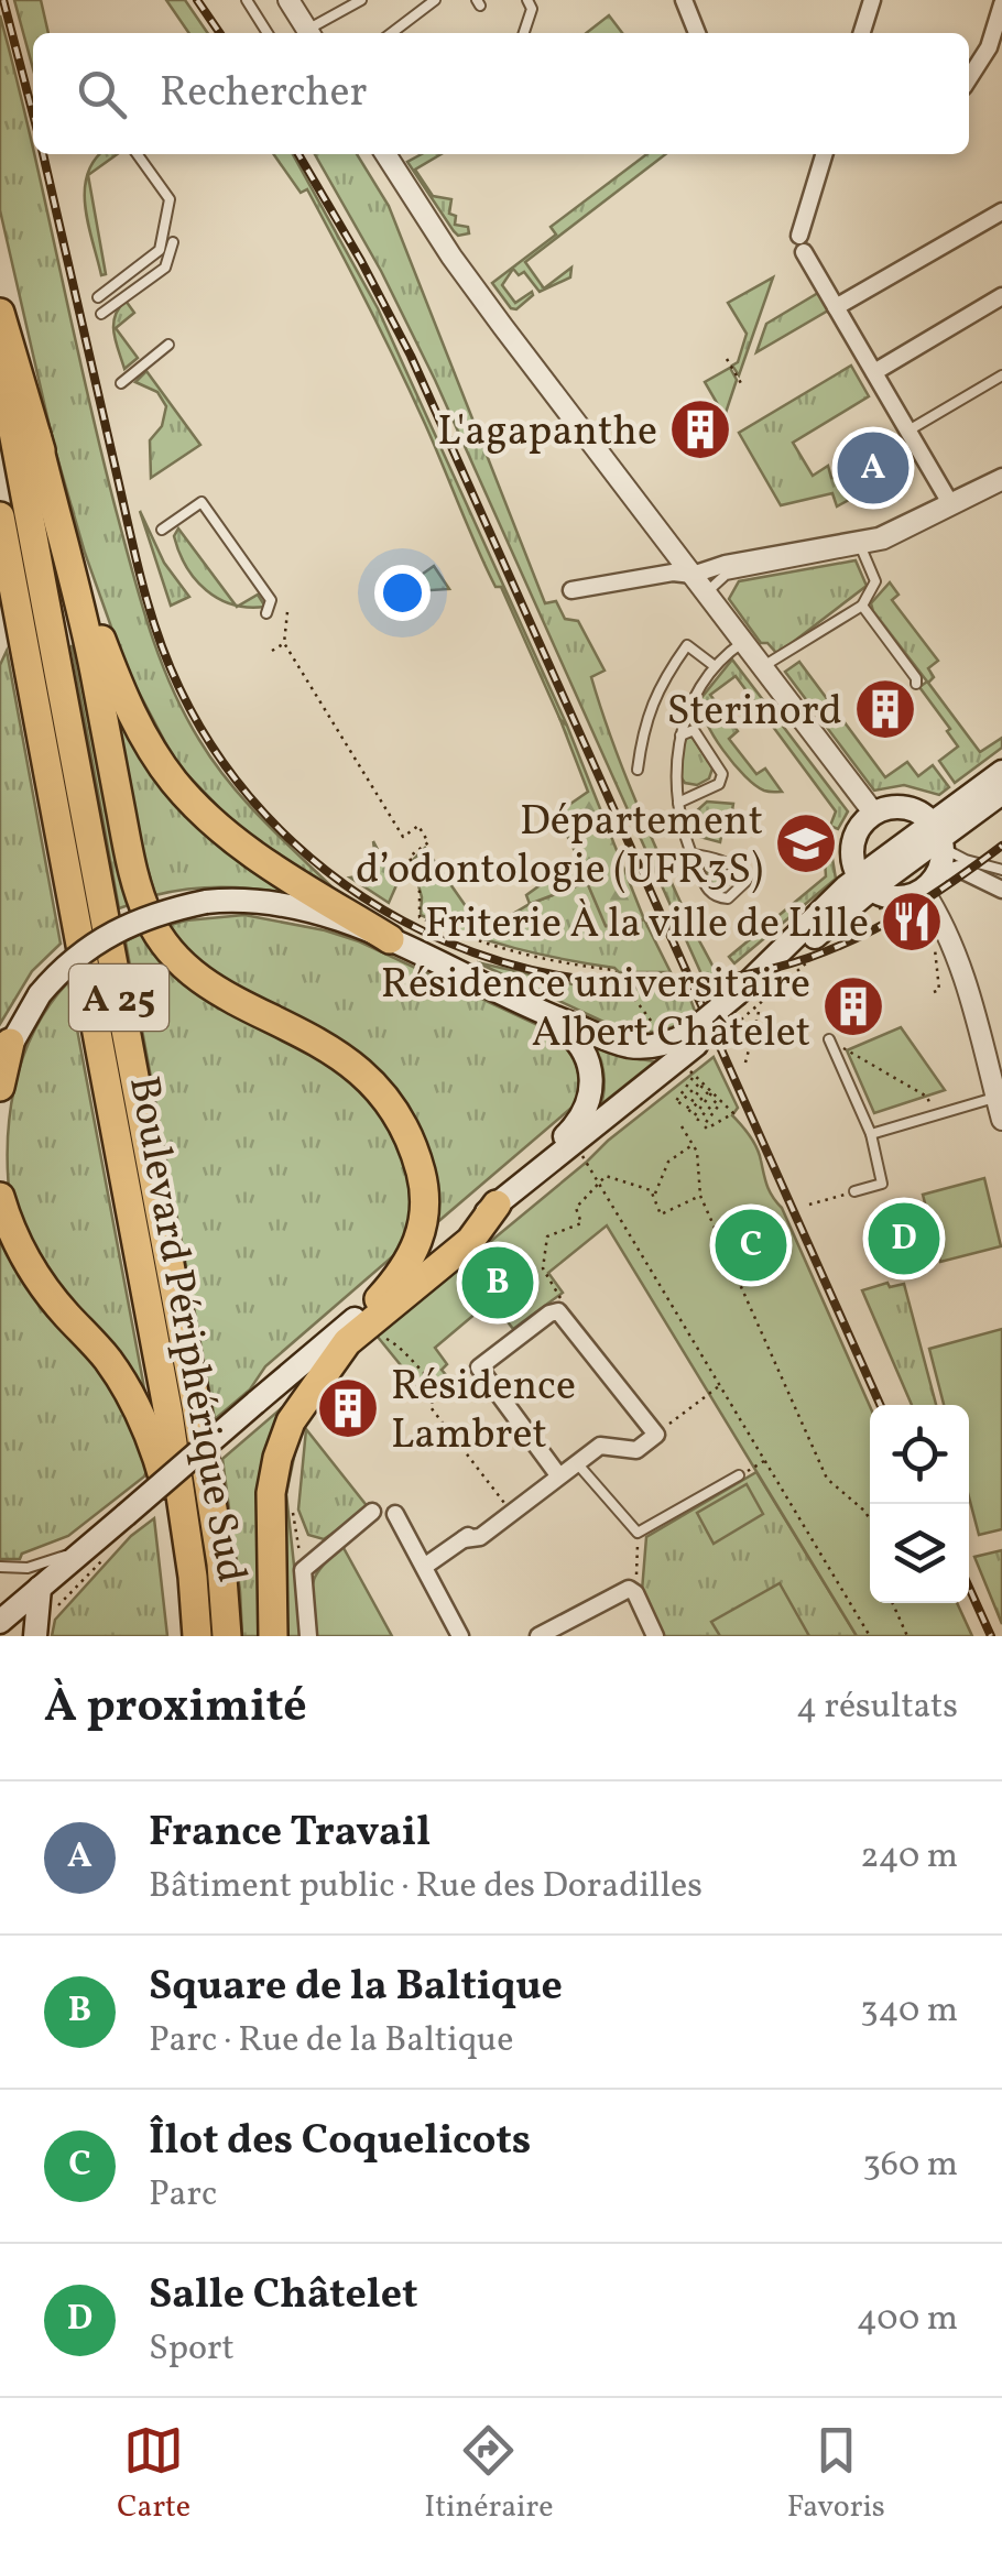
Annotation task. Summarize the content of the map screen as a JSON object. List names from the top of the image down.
{
  "streets": {
    "highway": ["A 25", "Boulevard Périphérique Sud"]
  },
  "places": {
    "building": [
      "L'agapanthe",
      "Sterinord",
      "Résidence universitaire Albert Châtelet",
      "Résidence Lambret"
    ],
    "school or university": ["Département d’odontologie (UFR3S)"],
    "restaurant": ["Friterie À la ville de Lille"]
  },
  "page": {
    "search": "Rechercher",
    "pins": [
      "A",
      "D",
      "C",
      "B"
    ],
    "heading": ["À proximité", "4 résultats"],
    "list": [
      {
        "mark": "A",
        "name": "France Travail",
        "note": "Bâtiment public · Rue des Doradilles",
        "value": "240 m"
      },
      {
        "mark": "B",
        "name": "Square de la Baltique",
        "note": "Parc · Rue de la Baltique",
        "value": "340 m"
      },
      {
        "mark": "C",
        "name": "Îlot des Coquelicots",
        "note": "Parc",
        "value": "360 m"
      },
      {
        "mark": "D",
        "name": "Salle Châtelet",
        "note": "Sport",
        "value": "400 m"
      }
    ],
    "nav": ["Carte", "Itinéraire", "Favoris"]
  }
}
